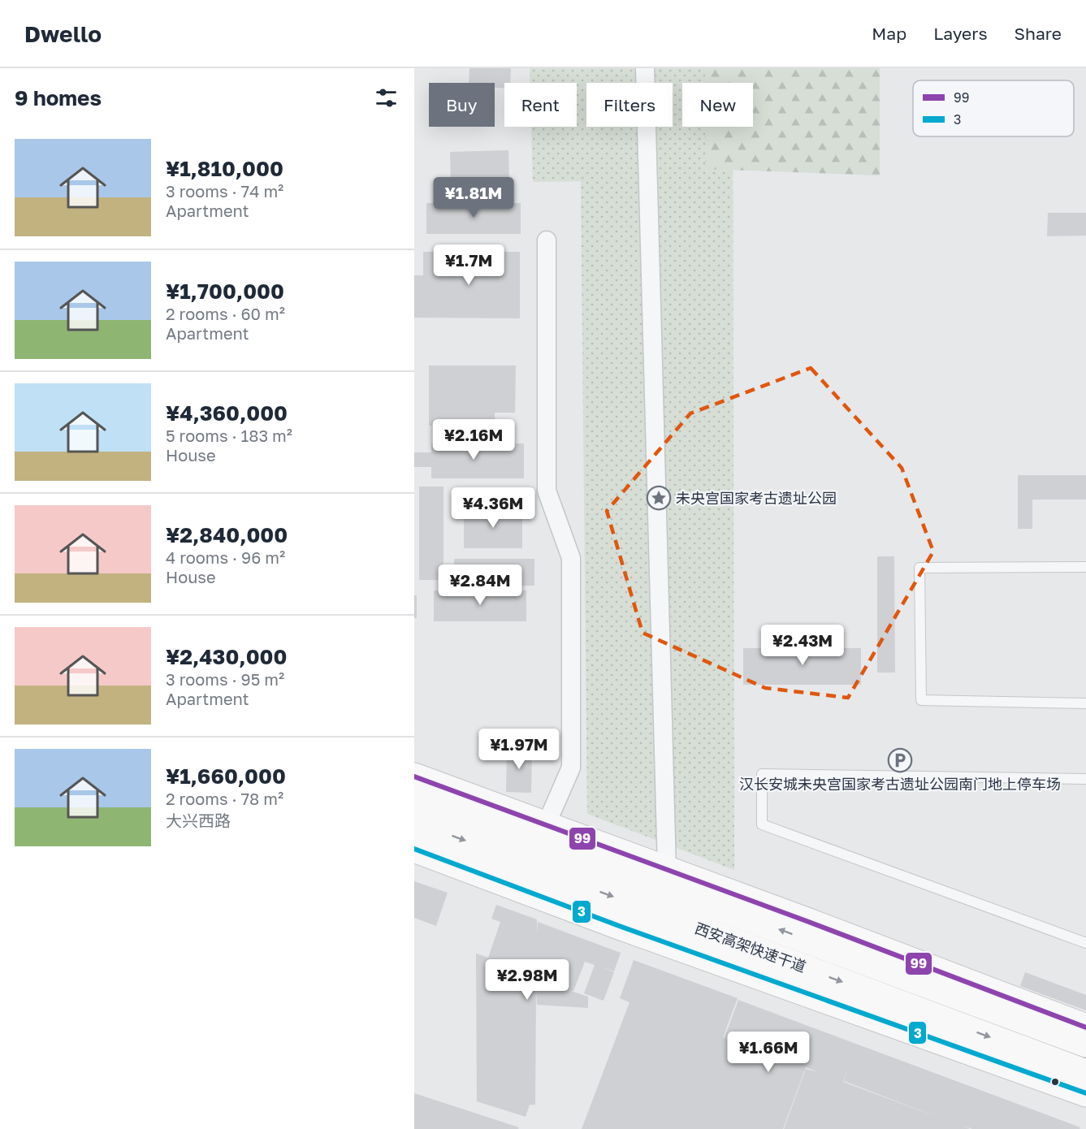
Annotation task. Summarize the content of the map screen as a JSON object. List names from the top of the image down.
{
  "streets": {
    "main road": ["西安高架快速干道"]
  },
  "places": {
    "place": ["未央宫国家考古遗址公园"],
    "parking": ["汉长安城未央宫国家考古遗址公园南门地上停车场"]
  },
  "lines": ["transit line 99", "transit line 3"],
  "legend": ["99", "3"],
  "page": {
    "header": "Dwello",
    "nav": ["Map", "Layers", "Share"],
    "heading": "9 homes",
    "chip": [
      "Buy",
      "Rent",
      "Filters",
      "New"
    ],
    "list": [
      {
        "name": "¥1,810,000",
        "note": "3 rooms · 74 m² · Apartment"
      },
      {
        "name": "¥1,700,000",
        "note": "2 rooms · 60 m² · Apartment"
      },
      {
        "name": "¥4,360,000",
        "note": "5 rooms · 183 m² · House"
      },
      {
        "name": "¥2,840,000",
        "note": "4 rooms · 96 m² · House"
      },
      {
        "name": "¥2,430,000",
        "note": "3 rooms · 95 m² · Apartment"
      },
      {
        "name": "¥1,660,000",
        "note": "2 rooms · 78 m² · 大兴西路"
      }
    ],
    "price": [
      "¥1.81M",
      "¥1.7M",
      "¥2.16M",
      "¥4.36M",
      "¥2.84M",
      "¥2.43M",
      "¥1.97M",
      "¥2.98M",
      "¥1.66M"
    ]
  }
}
